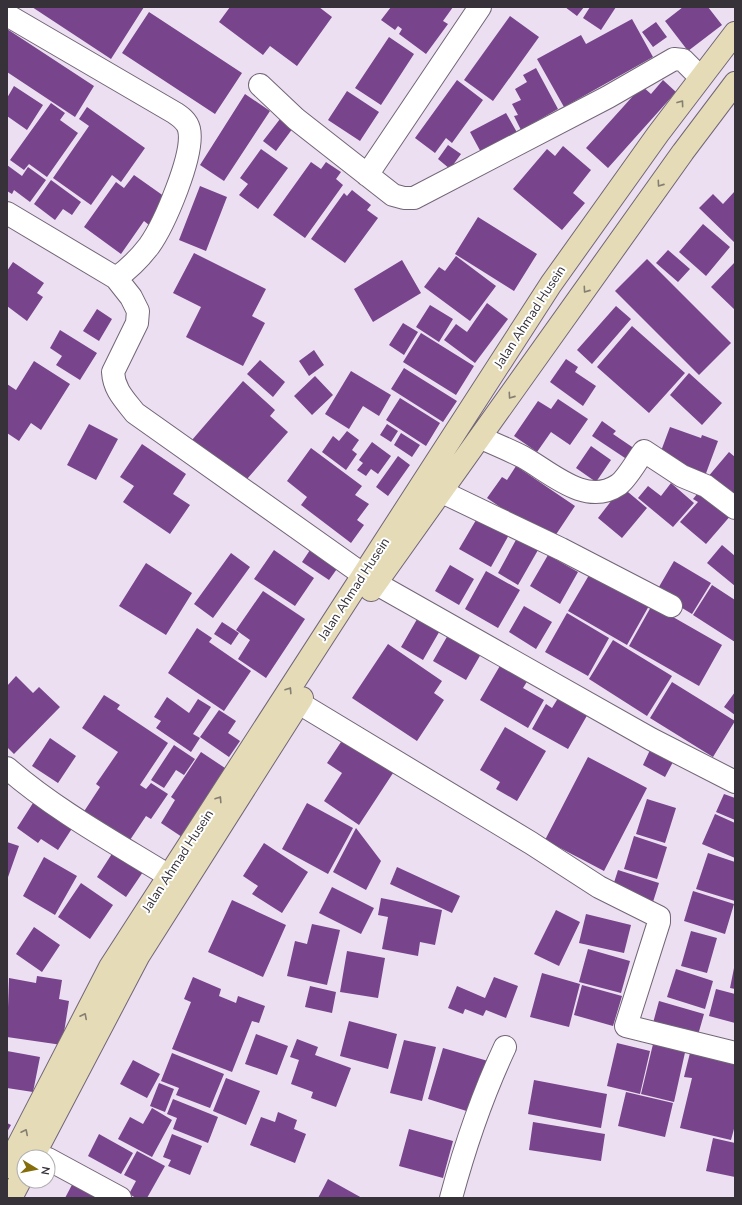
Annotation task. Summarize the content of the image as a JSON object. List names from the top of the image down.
{
  "streets": {
    "main road": ["Jalan Ahmad Husein"]
  },
  "north": "right"
}
